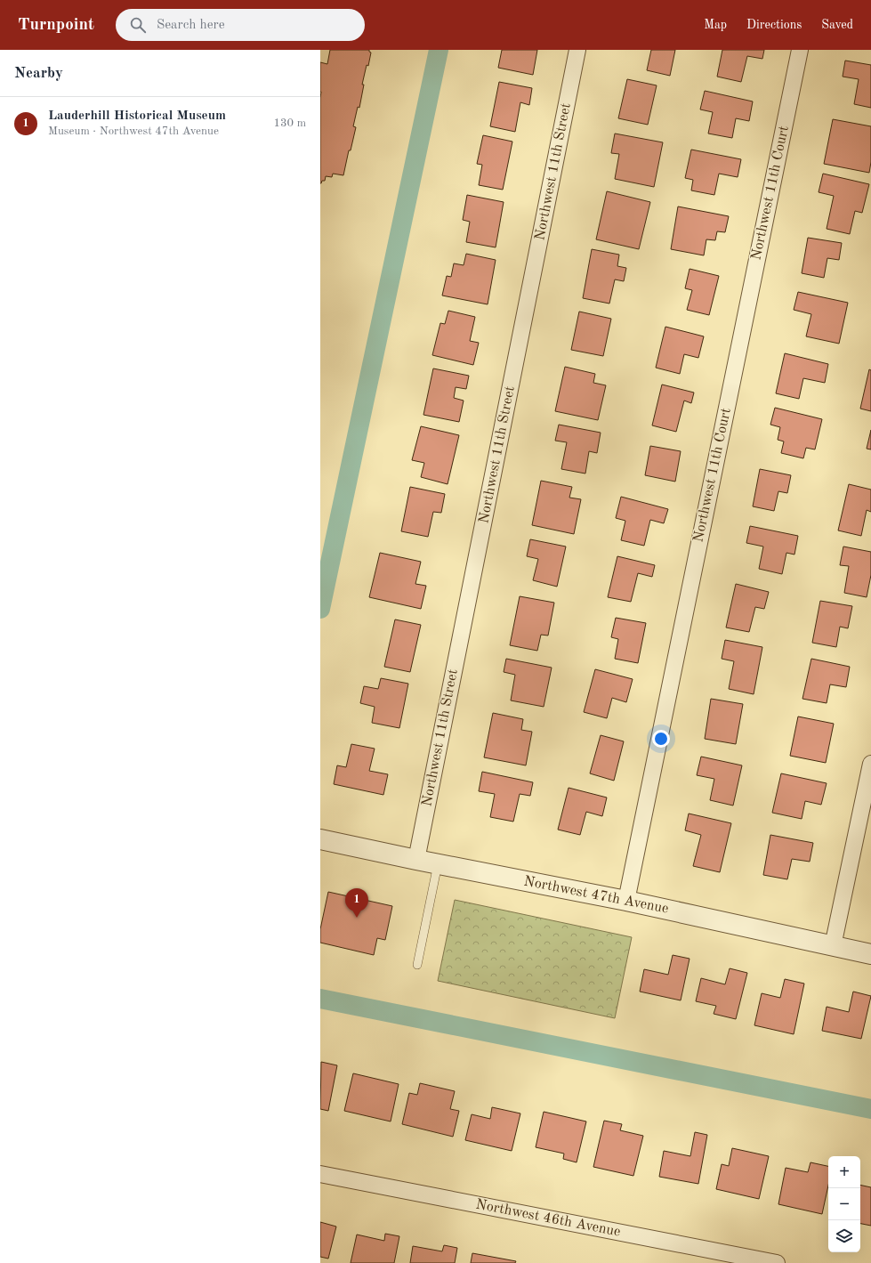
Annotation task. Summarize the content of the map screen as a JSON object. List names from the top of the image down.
{
  "streets": {
    "street": [
      "Northwest 11th Street",
      "Northwest 11th Court",
      "Northwest 47th Avenue",
      "Northwest 46th Avenue"
    ]
  },
  "crossings": [
    ["Northwest 11th Street", "Northwest 47th Avenue"],
    ["Northwest 11th Court", "Northwest 47th Avenue"]
  ],
  "page": {
    "header": "Turnpoint",
    "search": "Search here",
    "nav": ["Map", "Directions", "Saved"],
    "heading": "Nearby",
    "list": [
      {
        "mark": "1",
        "name": "Lauderhill Historical Museum",
        "note": "Museum · Northwest 47th Avenue",
        "value": "130 m"
      }
    ],
    "pins": "1",
    "map_buttons": ["+", "−"]
  }
}
